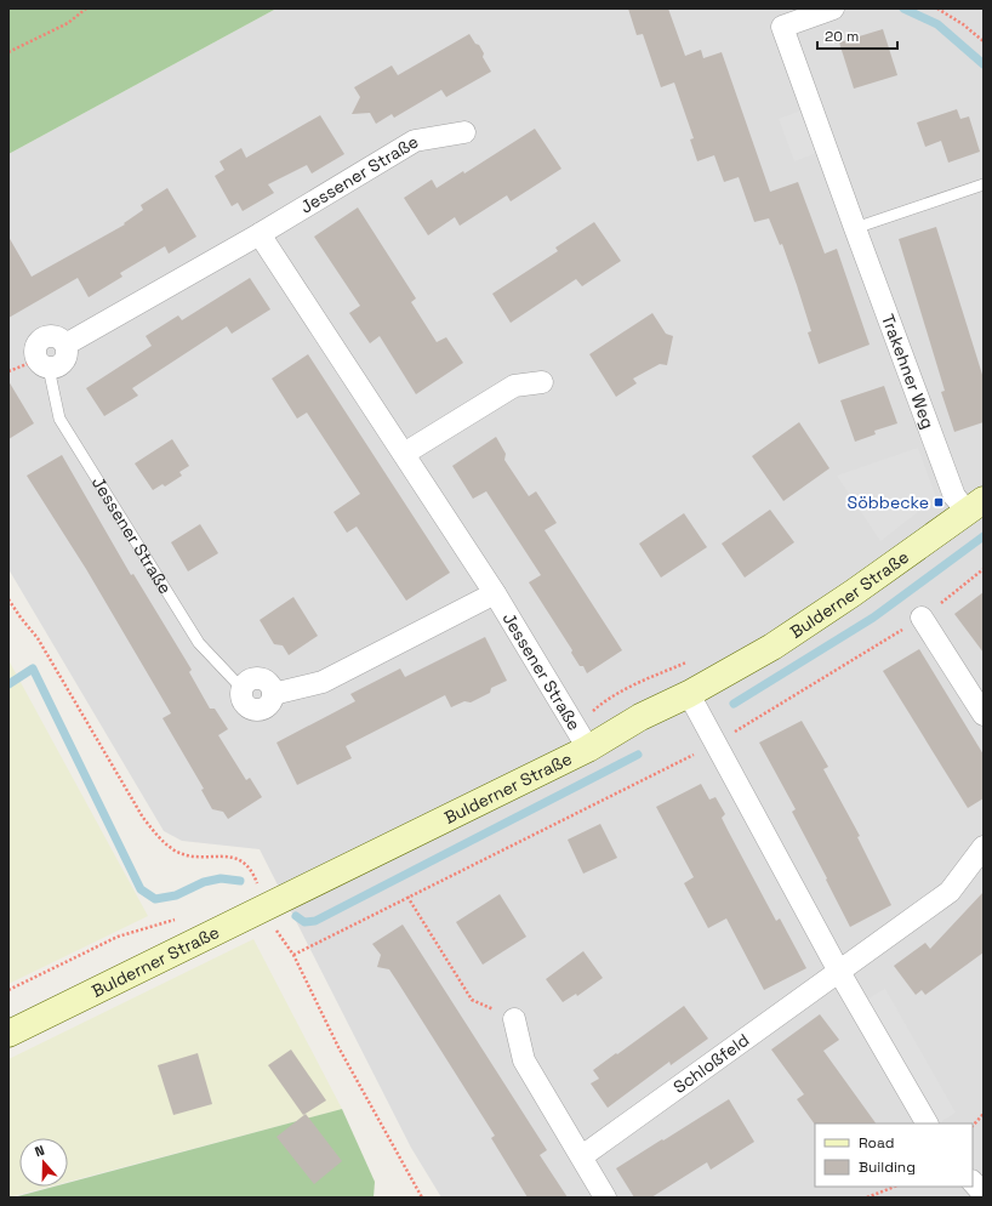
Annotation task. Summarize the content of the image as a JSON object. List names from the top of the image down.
{
  "streets": {
    "street": [
      "Jessener Straße",
      "Trakehner Weg",
      "Bulderner Straße",
      "Schloßfeld"
    ]
  },
  "crossings": [
    ["Jessener Straße", "Bulderner Straße"],
    ["Trakehner Weg", "Bulderner Straße"]
  ],
  "places": {
    "transit": ["Söbbecke"]
  },
  "legend": ["Road", "Building"],
  "scale_bar": "20 m",
  "north": "top"
}
